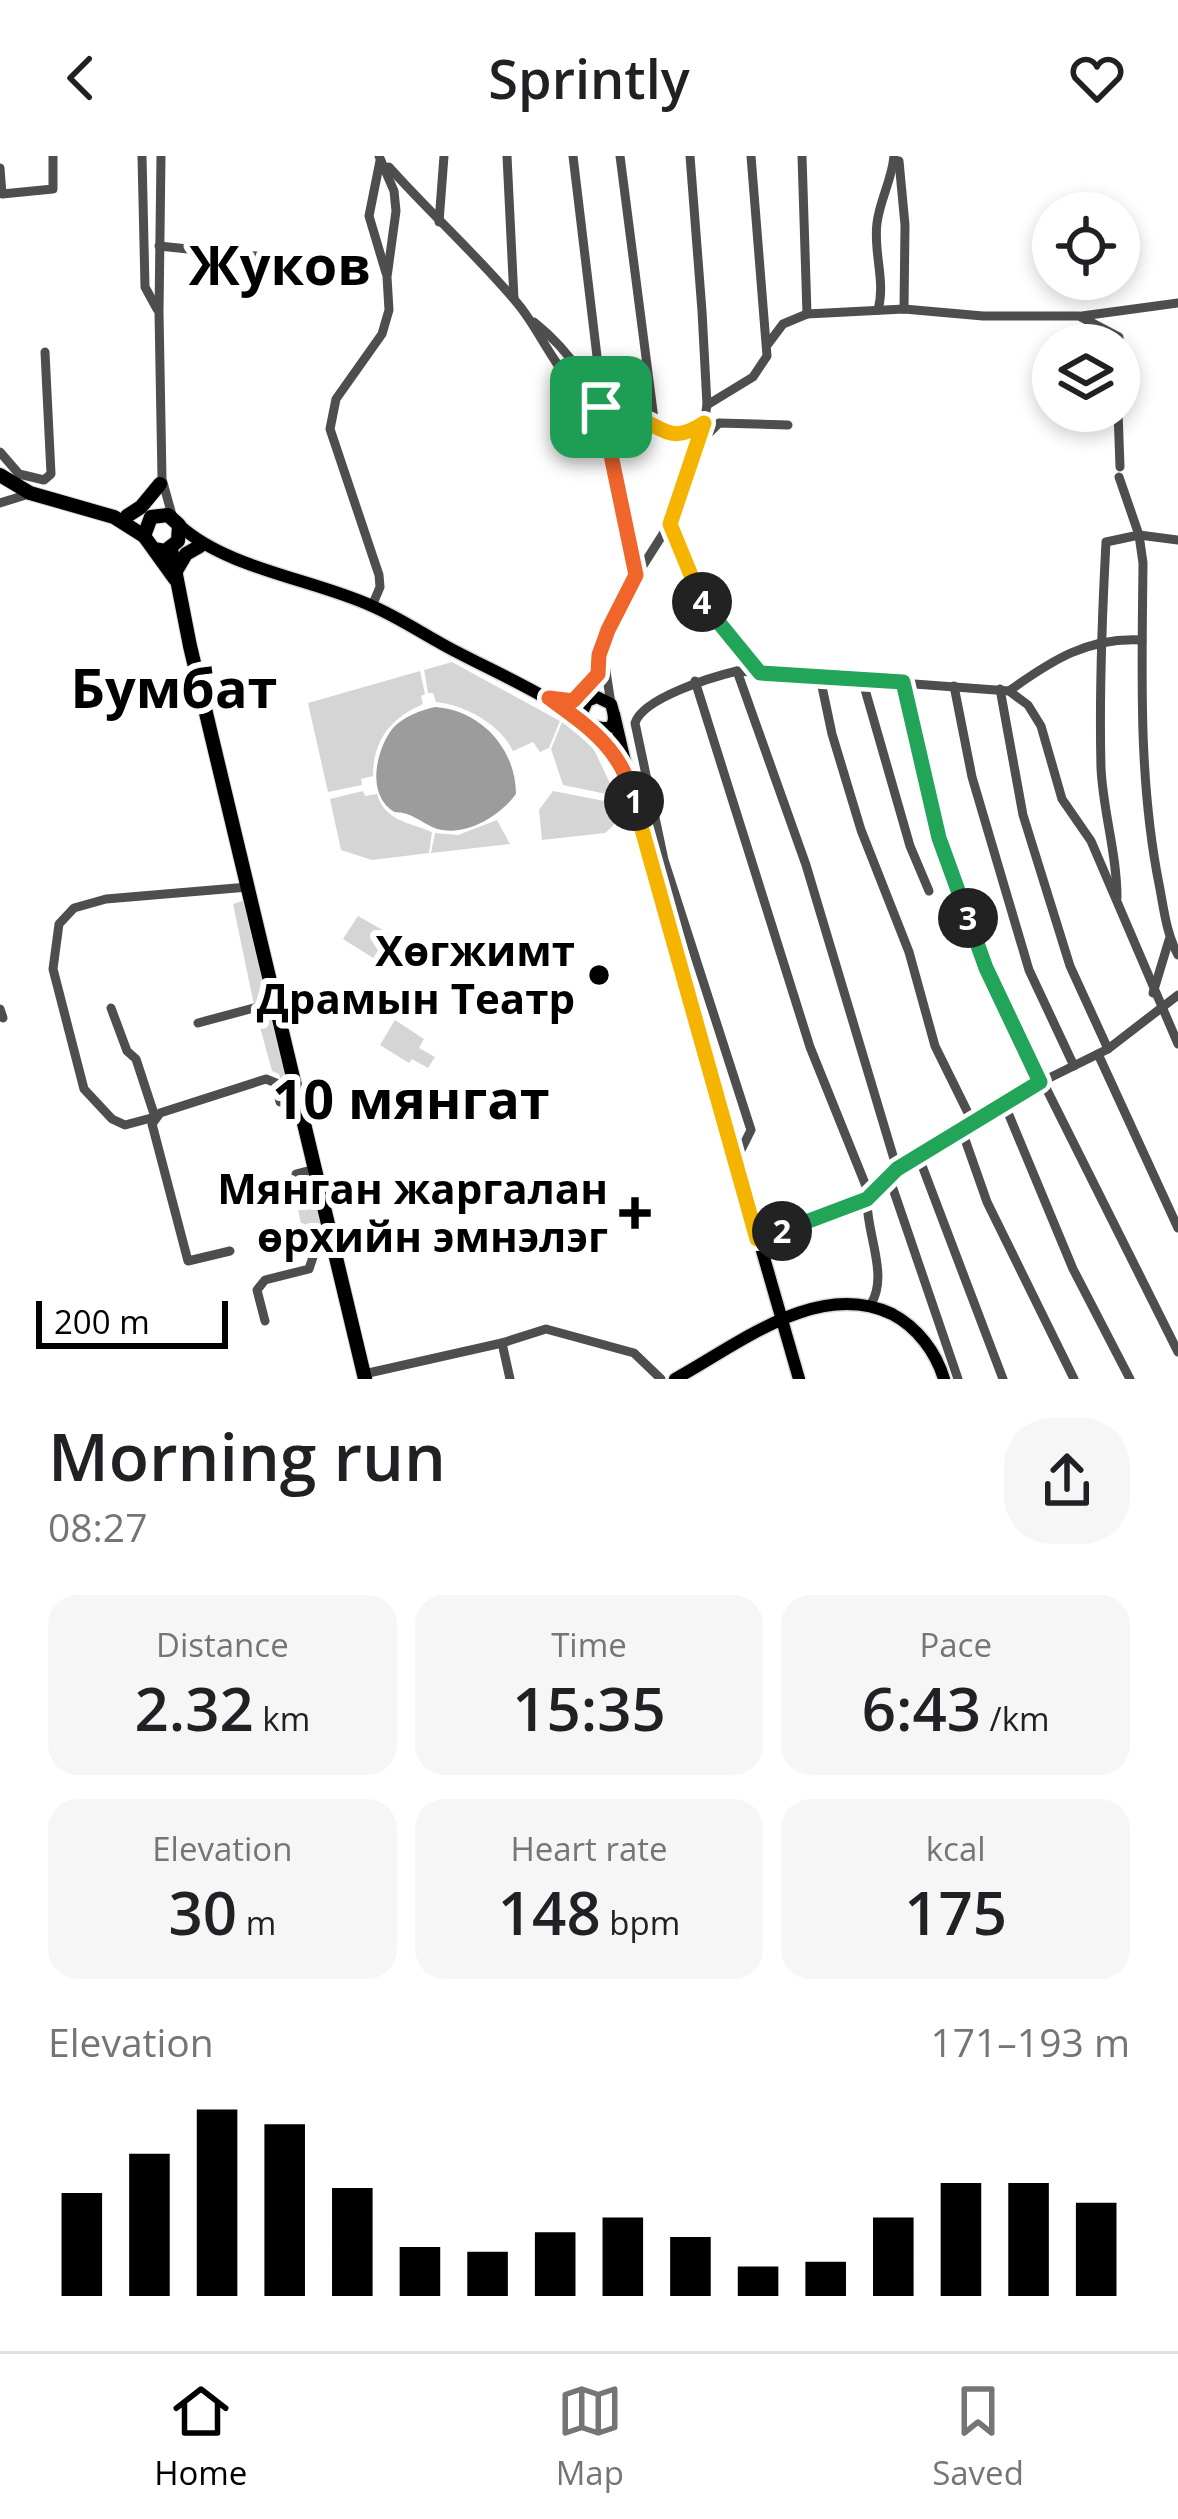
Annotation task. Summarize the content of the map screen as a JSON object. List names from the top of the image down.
{
  "districts": ["Жуков", "Бумбат", "10 мянгат"],
  "places": {
    "other": ["Хөгжимт Драмын Театр"],
    "health": ["Мянган жаргалан өрхийн эмнэлэг"]
  },
  "scale_bar": "200 m",
  "page": {
    "header": "Sprintly",
    "pins": [
      "4",
      "1",
      "3",
      "2"
    ],
    "scale": "200 m",
    "heading": ["Morning run", "08:27"],
    "stats": [
      ["Distance", "2.32 km"],
      ["Time", "15:35"],
      ["Pace", "6:43 /km"],
      ["Elevation", "30 m"],
      ["Heart rate", "148 bpm"],
      ["kcal", "175"]
    ],
    "chart": ["Elevation", "171–193 m"],
    "tabs": ["Home", "Map", "Saved"]
  }
}
